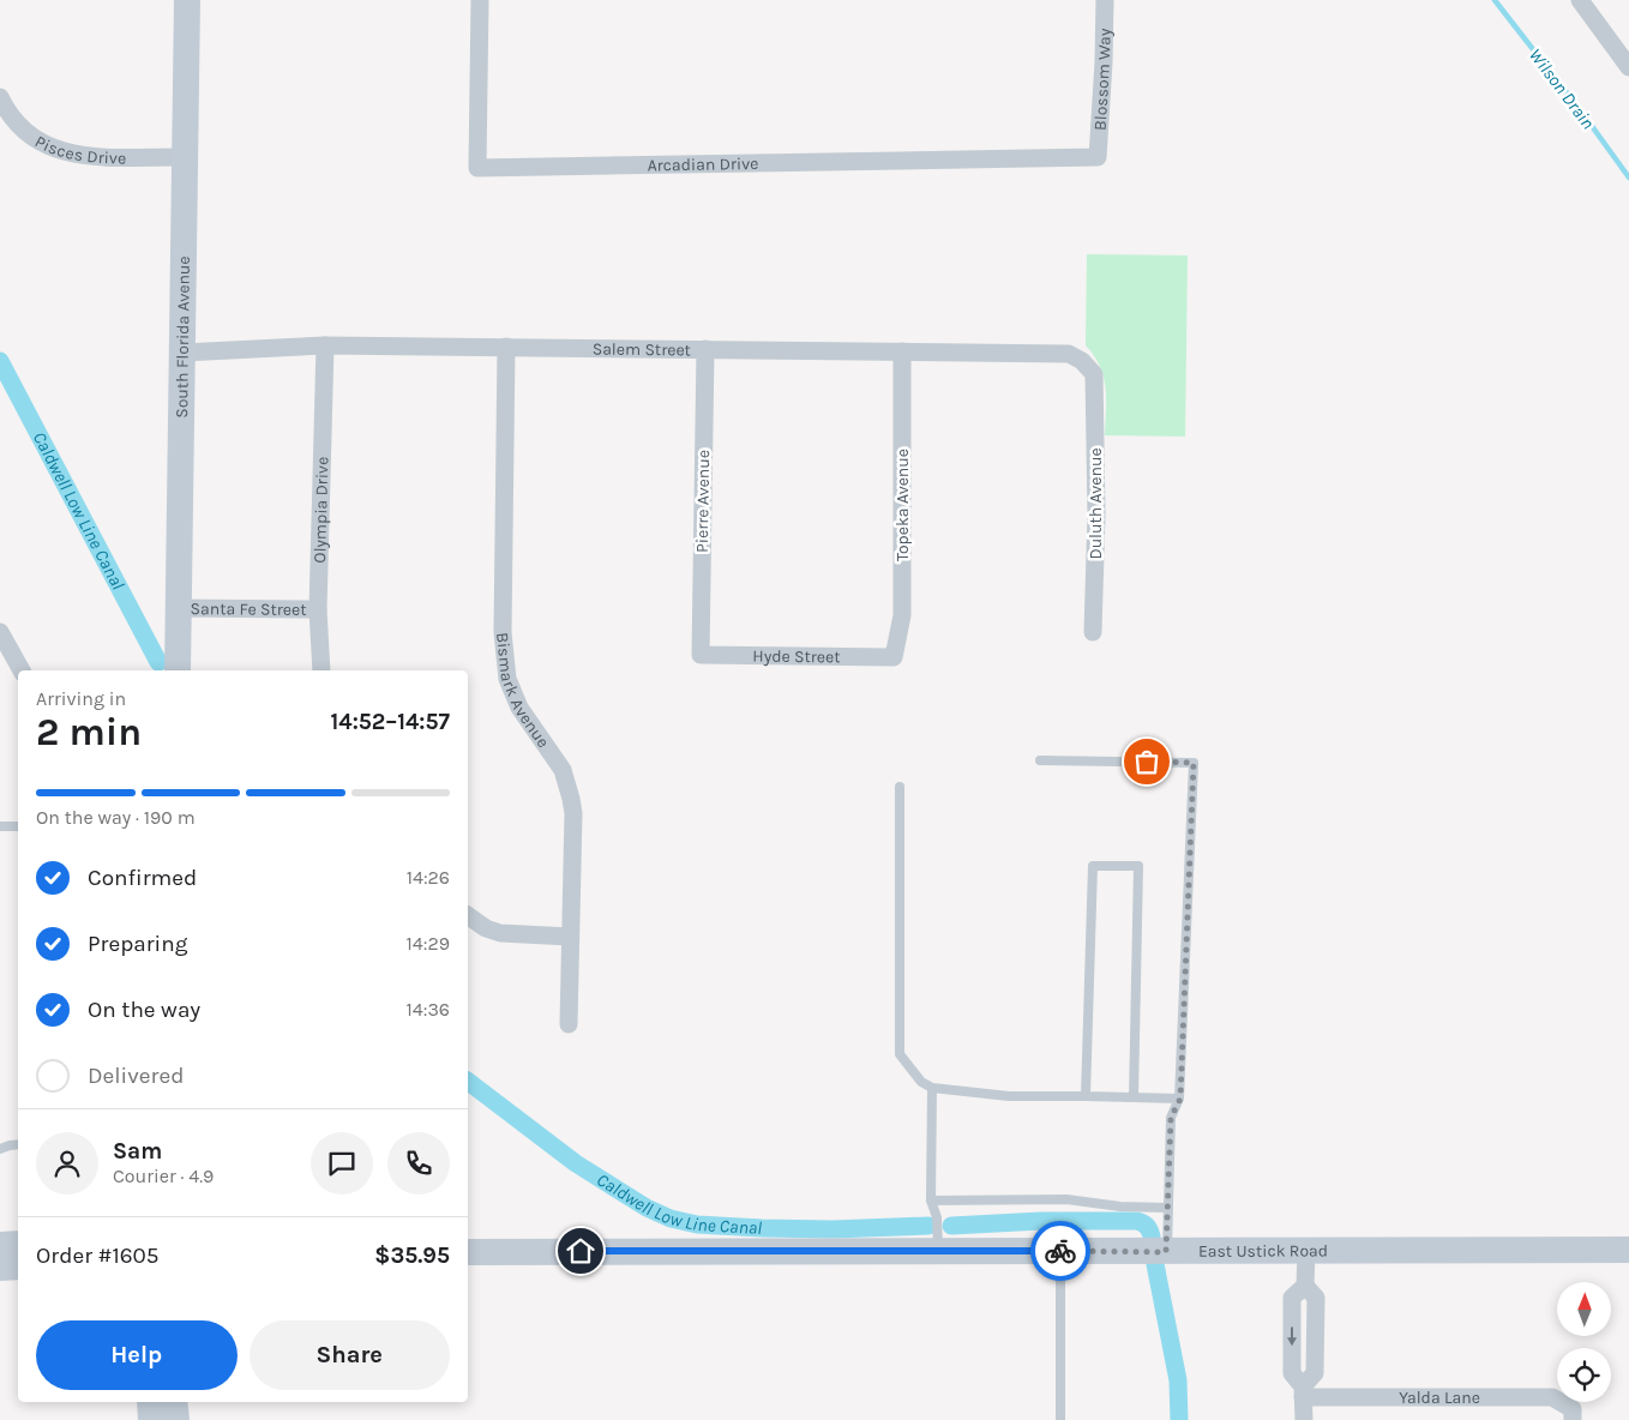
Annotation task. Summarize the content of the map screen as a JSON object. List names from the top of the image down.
{
  "streets": {
    "main road": ["South Florida Avenue", "East Ustick Road"],
    "street": [
      "Blossom Way",
      "Pisces Drive",
      "Arcadian Drive",
      "Salem Street",
      "Pierre Avenue",
      "Duluth Avenue",
      "Topeka Avenue",
      "Olympia Drive",
      "Santa Fe Street",
      "Hyde Street",
      "Bismark Avenue",
      "Yalda Lane"
    ]
  },
  "crossings": [
    ["Blossom Way", "Arcadian Drive"],
    ["Pisces Drive", "South Florida Avenue"],
    ["South Florida Avenue", "Salem Street"],
    ["South Florida Avenue", "Santa Fe Street"],
    ["Salem Street", "Pierre Avenue"],
    ["Salem Street", "Duluth Avenue"],
    ["Salem Street", "Topeka Avenue"],
    ["Salem Street", "Olympia Drive"],
    ["Salem Street", "Bismark Avenue"],
    ["Pierre Avenue", "Hyde Street"],
    ["Topeka Avenue", "Hyde Street"],
    ["Olympia Drive", "Santa Fe Street"]
  ],
  "water": ["Wilson Drain", "Caldwell Low Line Canal"],
  "north": "top",
  "page": {
    "heading": ["2 min", "Arriving in", "14:52–14:57"],
    "panel": [
      "Sam",
      "Courier · 4.9",
      "Order #1605",
      "$35.95"
    ],
    "bar": "On the way · 190 m",
    "list": [
      ["Confirmed", "14:26"],
      ["Preparing", "14:29"],
      ["On the way", "14:36"],
      "Delivered"
    ],
    "buttons": ["Help", "Share"]
  }
}
